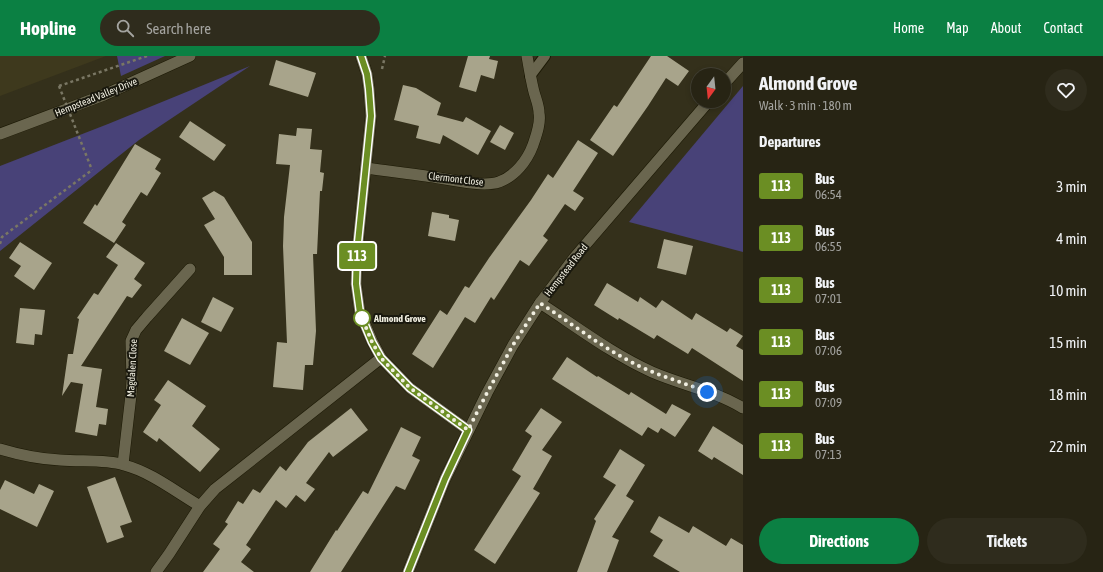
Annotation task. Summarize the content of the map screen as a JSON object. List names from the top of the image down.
{
  "streets": {
    "street": [
      "Hempstead Valley Drive",
      "Clermont Close",
      "Hempstead Road",
      "Magdalen Close"
    ]
  },
  "places": ["Almond Grove"],
  "lines": ["bus line 113"],
  "north": "bottom",
  "page": {
    "header": "Hopline",
    "search": "Search here",
    "nav": [
      "Home",
      "Map",
      "About",
      "Contact"
    ],
    "on_map": "113",
    "heading": [
      ["Almond Grove", "Walk · 3 min · 180 m"],
      "Departures"
    ],
    "list": [
      {
        "mark": "113",
        "name": "Bus",
        "note": "06:54",
        "value": "3 min"
      },
      {
        "mark": "113",
        "name": "Bus",
        "note": "06:55",
        "value": "4 min"
      },
      {
        "mark": "113",
        "name": "Bus",
        "note": "07:01",
        "value": "10 min"
      },
      {
        "mark": "113",
        "name": "Bus",
        "note": "07:06",
        "value": "15 min"
      },
      {
        "mark": "113",
        "name": "Bus",
        "note": "07:09",
        "value": "18 min"
      },
      {
        "mark": "113",
        "name": "Bus",
        "note": "07:13",
        "value": "22 min"
      }
    ],
    "buttons": ["Directions", "Tickets"]
  }
}
